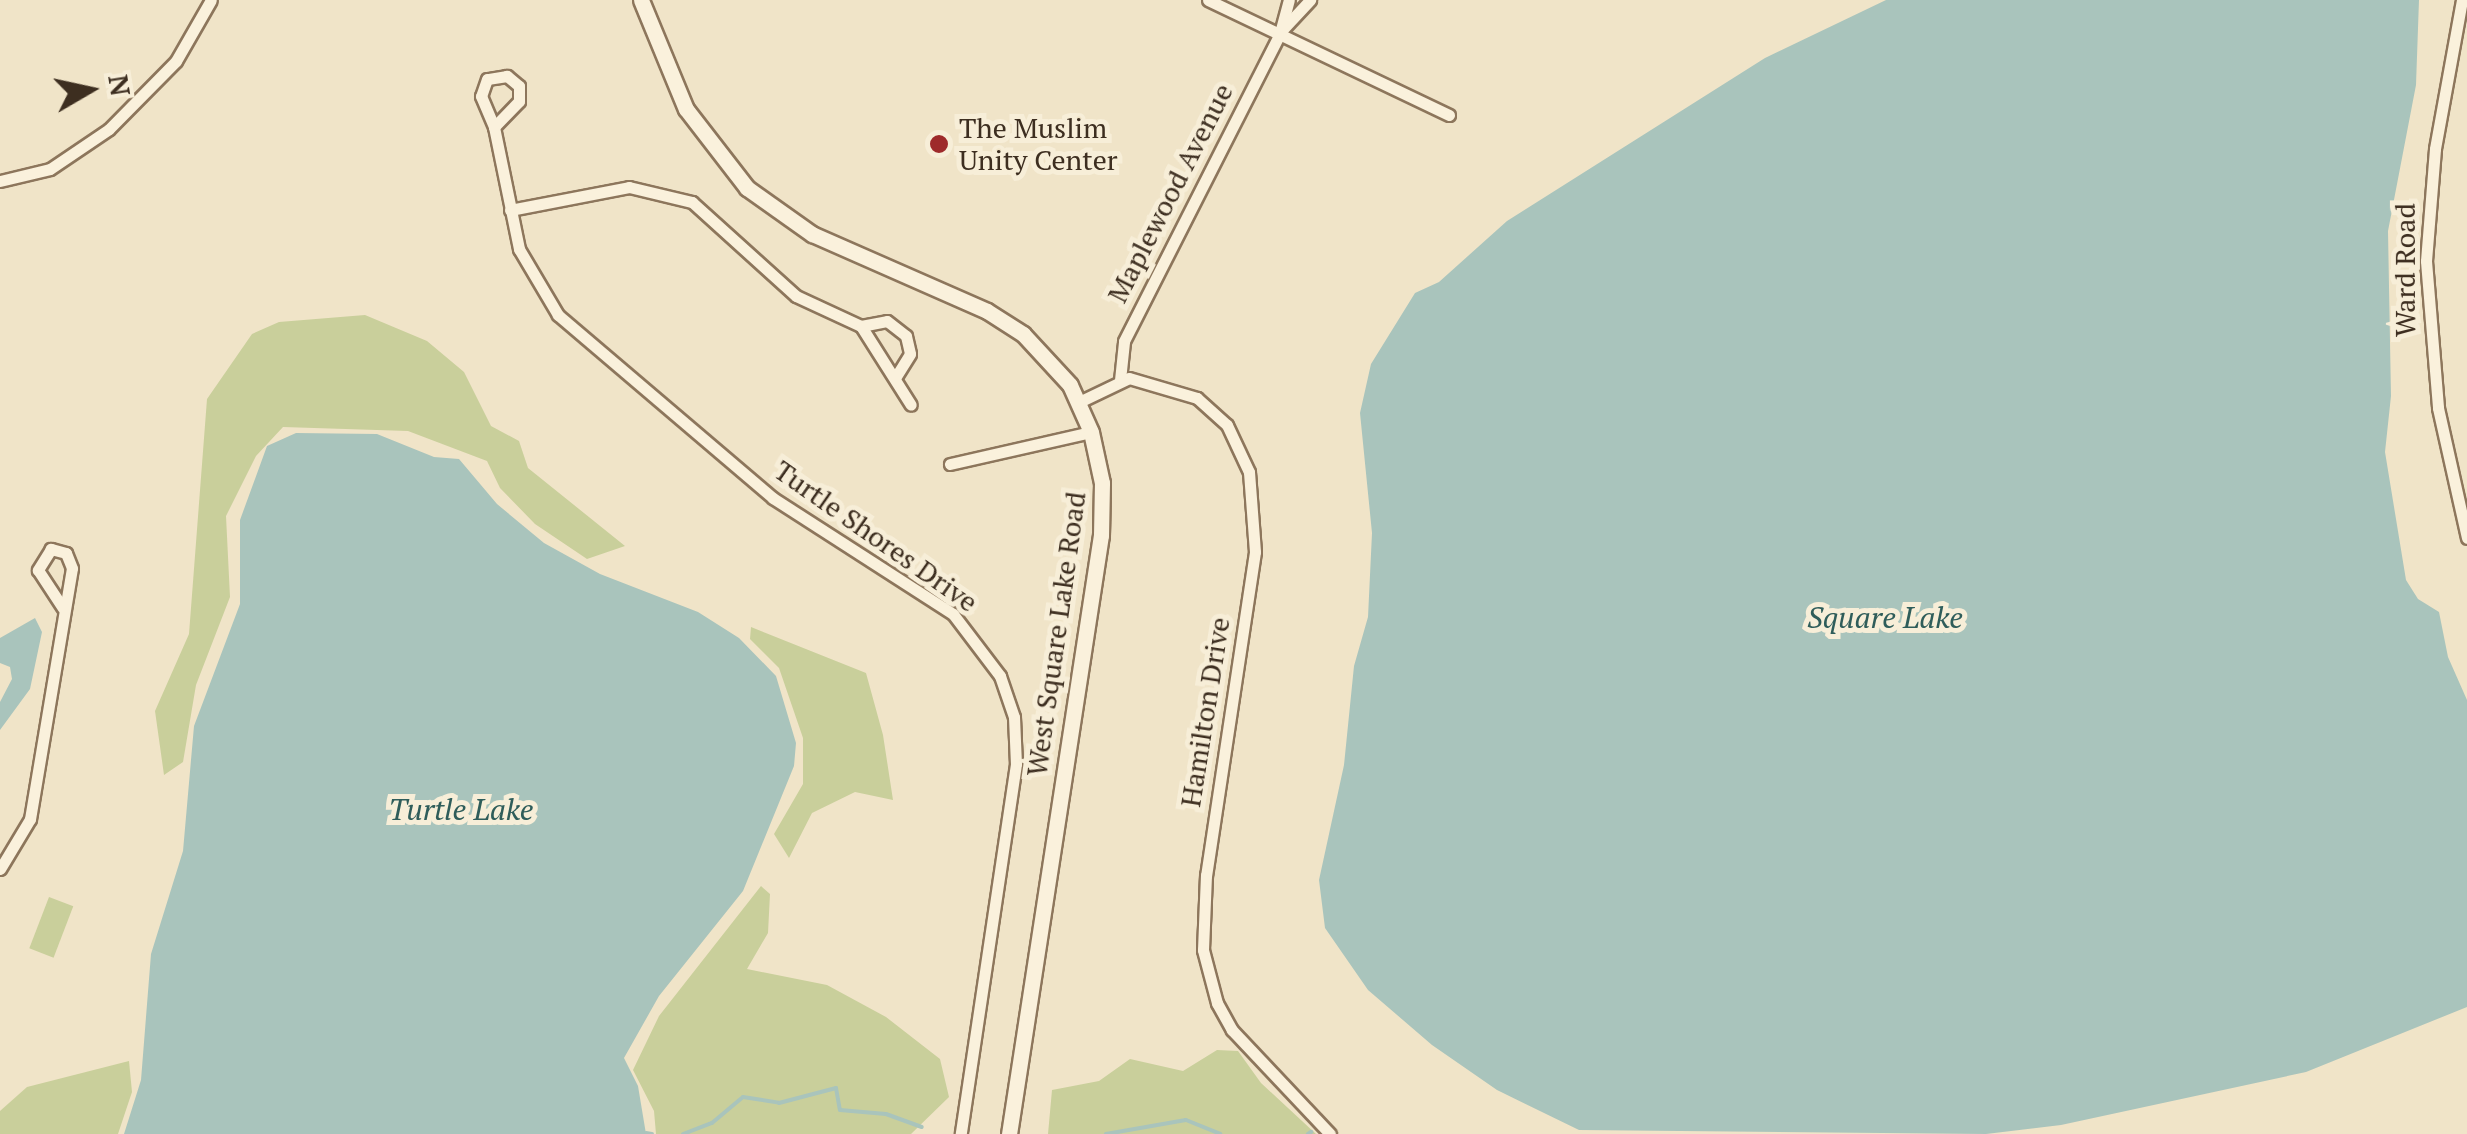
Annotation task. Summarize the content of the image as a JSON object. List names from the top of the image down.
{
  "streets": {
    "street": [
      "Maplewood Avenue",
      "Ward Road",
      "Turtle Shores Drive",
      "West Square Lake Road",
      "Hamilton Drive"
    ]
  },
  "crossings": [
    ["Maplewood Avenue", "Hamilton Drive"]
  ],
  "water": ["Square Lake", "Turtle Lake"],
  "places": ["The Muslim Unity Center"],
  "north": "right"
}
